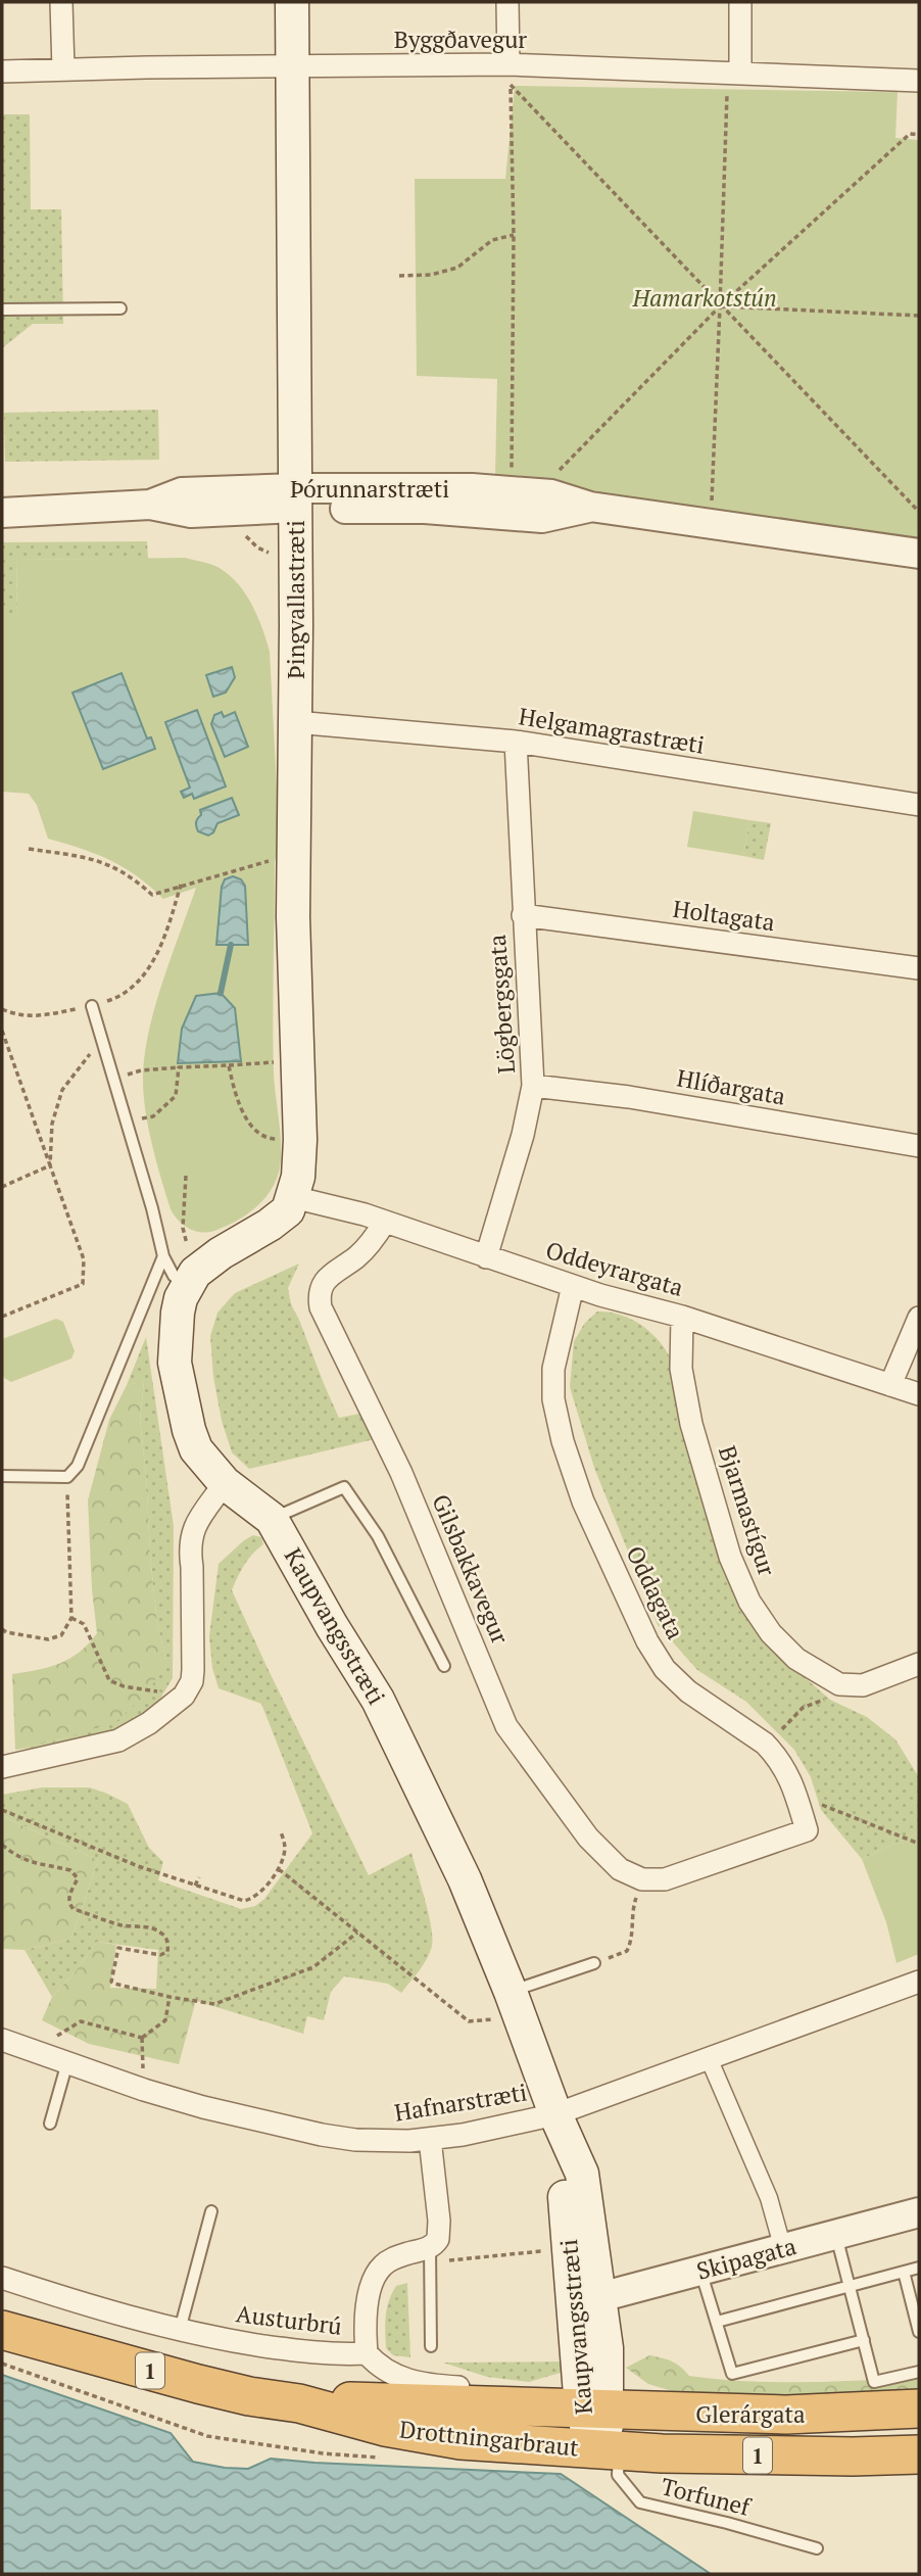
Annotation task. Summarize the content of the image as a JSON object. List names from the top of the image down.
{
  "streets": {
    "highway": ["1", "Glerárgata", "Drottningarbraut"],
    "main road": ["Þingvallastræti", "Kaupvangsstræti"],
    "street": [
      "Byggðavegur",
      "Þórunnarstræti",
      "Helgamagrastræti",
      "Holtagata",
      "Lögbergsgata",
      "Hlíðargata",
      "Oddeyrargata",
      "Bjarmastígur",
      "Gilsbakkavegur",
      "Oddagata",
      "Hafnarstræti",
      "Skipagata",
      "Austurbrú"
    ],
    "lane": ["Torfunef"]
  },
  "crossings": [
    ["Byggðavegur", "Þingvallastræti"],
    ["Þórunnarstræti", "Þingvallastræti"],
    ["Þingvallastræti", "Helgamagrastræti"],
    ["Þingvallastræti", "Oddeyrargata"],
    ["Helgamagrastræti", "Lögbergsgata"],
    ["Holtagata", "Lögbergsgata"],
    ["Lögbergsgata", "Hlíðargata"],
    ["Lögbergsgata", "Oddeyrargata"],
    ["Oddeyrargata", "Bjarmastígur"],
    ["Oddeyrargata", "Gilsbakkavegur"],
    ["Oddeyrargata", "Oddagata"],
    ["Gilsbakkavegur", "Oddagata"],
    ["Kaupvangsstræti", "Hafnarstræti"],
    ["Kaupvangsstræti", "Skipagata"],
    ["Kaupvangsstræti", "Glerárgata"],
    ["Kaupvangsstræti", "Drottningarbraut"],
    ["Kaupvangsstræti", "Torfunef"],
    ["Austurbrú", "Drottningarbraut"],
    ["Glerárgata", "Drottningarbraut"],
    ["Glerárgata", "Torfunef"],
    ["Drottningarbraut", "Torfunef"]
  ],
  "parks": ["Hamarkotstún"]
}
